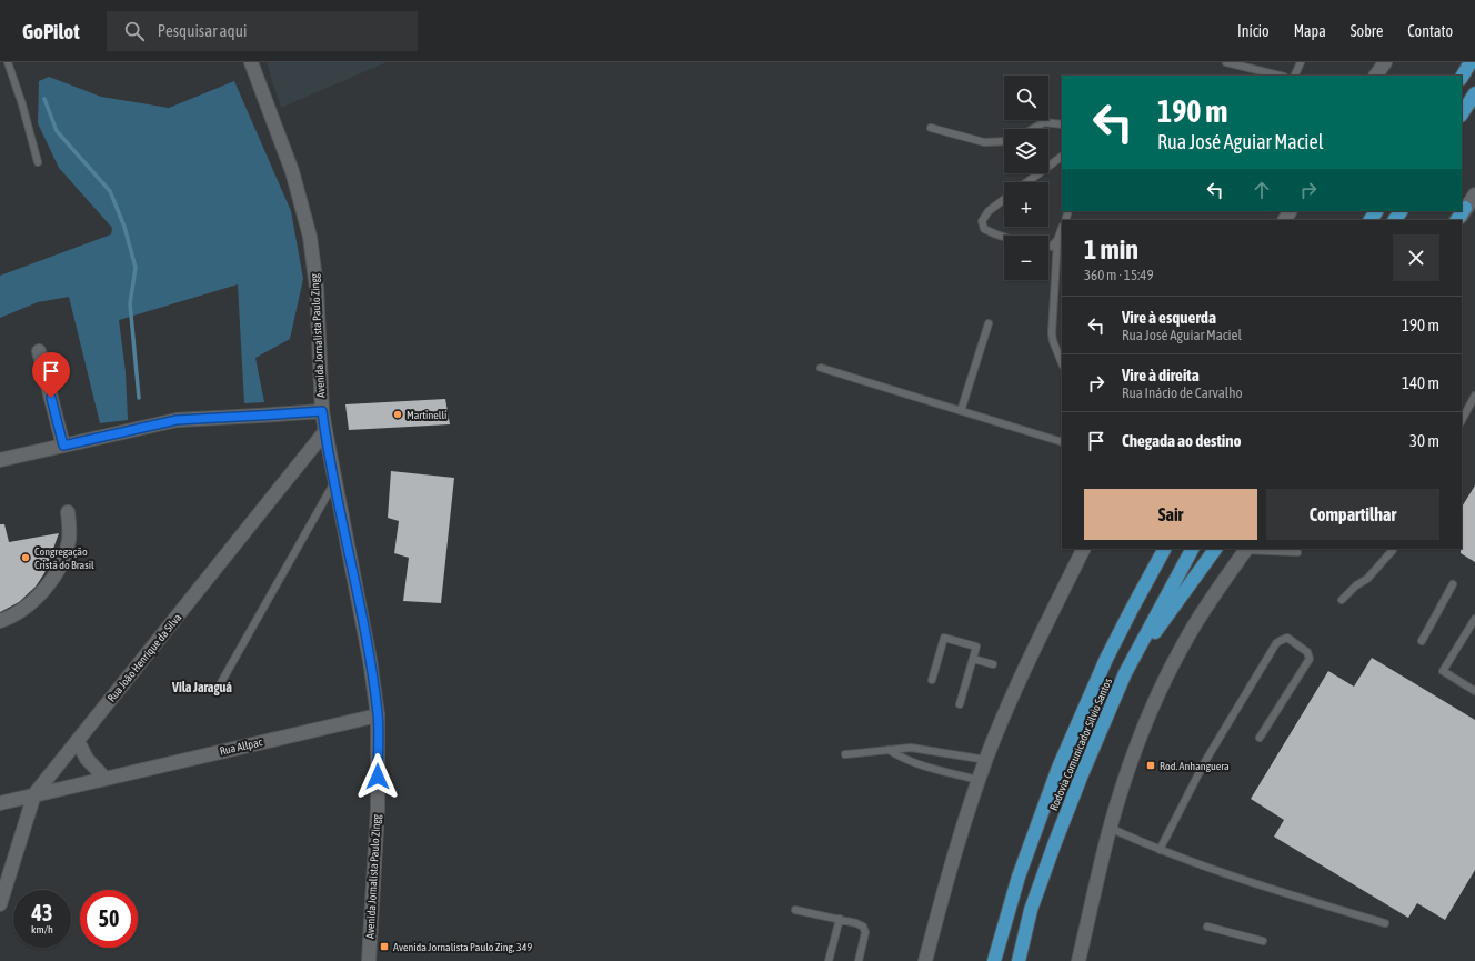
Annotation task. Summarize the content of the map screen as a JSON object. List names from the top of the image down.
{
  "streets": {
    "highway": ["Rodovia Comunicador Silvio Santos"],
    "main road": ["Avenida Jornalista Paulo Zingg", "Rua João Henrique da Silva", "Rua Allpac"]
  },
  "crossings": [
    ["Avenida Jornalista Paulo Zingg", "Rua João Henrique da Silva"],
    ["Avenida Jornalista Paulo Zingg", "Rua Allpac"],
    ["Rua João Henrique da Silva", "Rua Allpac"]
  ],
  "districts": ["Vila Jaraguá"],
  "places": {
    "other": ["Martinelli", "Congregação Cristã do Brasil"],
    "transit": ["Rod. Anhanguera", "Avenida Jornalista Paulo Zing, 349"]
  },
  "page": {
    "header": "GoPilot",
    "search": "Pesquisar aqui",
    "nav": [
      "Início",
      "Mapa",
      "Sobre",
      "Contato"
    ],
    "map_buttons": ["+", "−"],
    "turn": ["190 m", "Rua José Aguiar Maciel"],
    "heading": ["1 min", "360 m · 15:49"],
    "list": [
      {
        "name": "Vire à esquerda",
        "note": "Rua José Aguiar Maciel",
        "value": "190 m"
      },
      {
        "name": "Vire à direita",
        "note": "Rua Inácio de Carvalho",
        "value": "140 m"
      },
      {
        "name": "Chegada ao destino",
        "value": "30 m"
      }
    ],
    "buttons": ["Sair", "Compartilhar"],
    "speed": "43 km/h",
    "limit": "50"
  }
}
